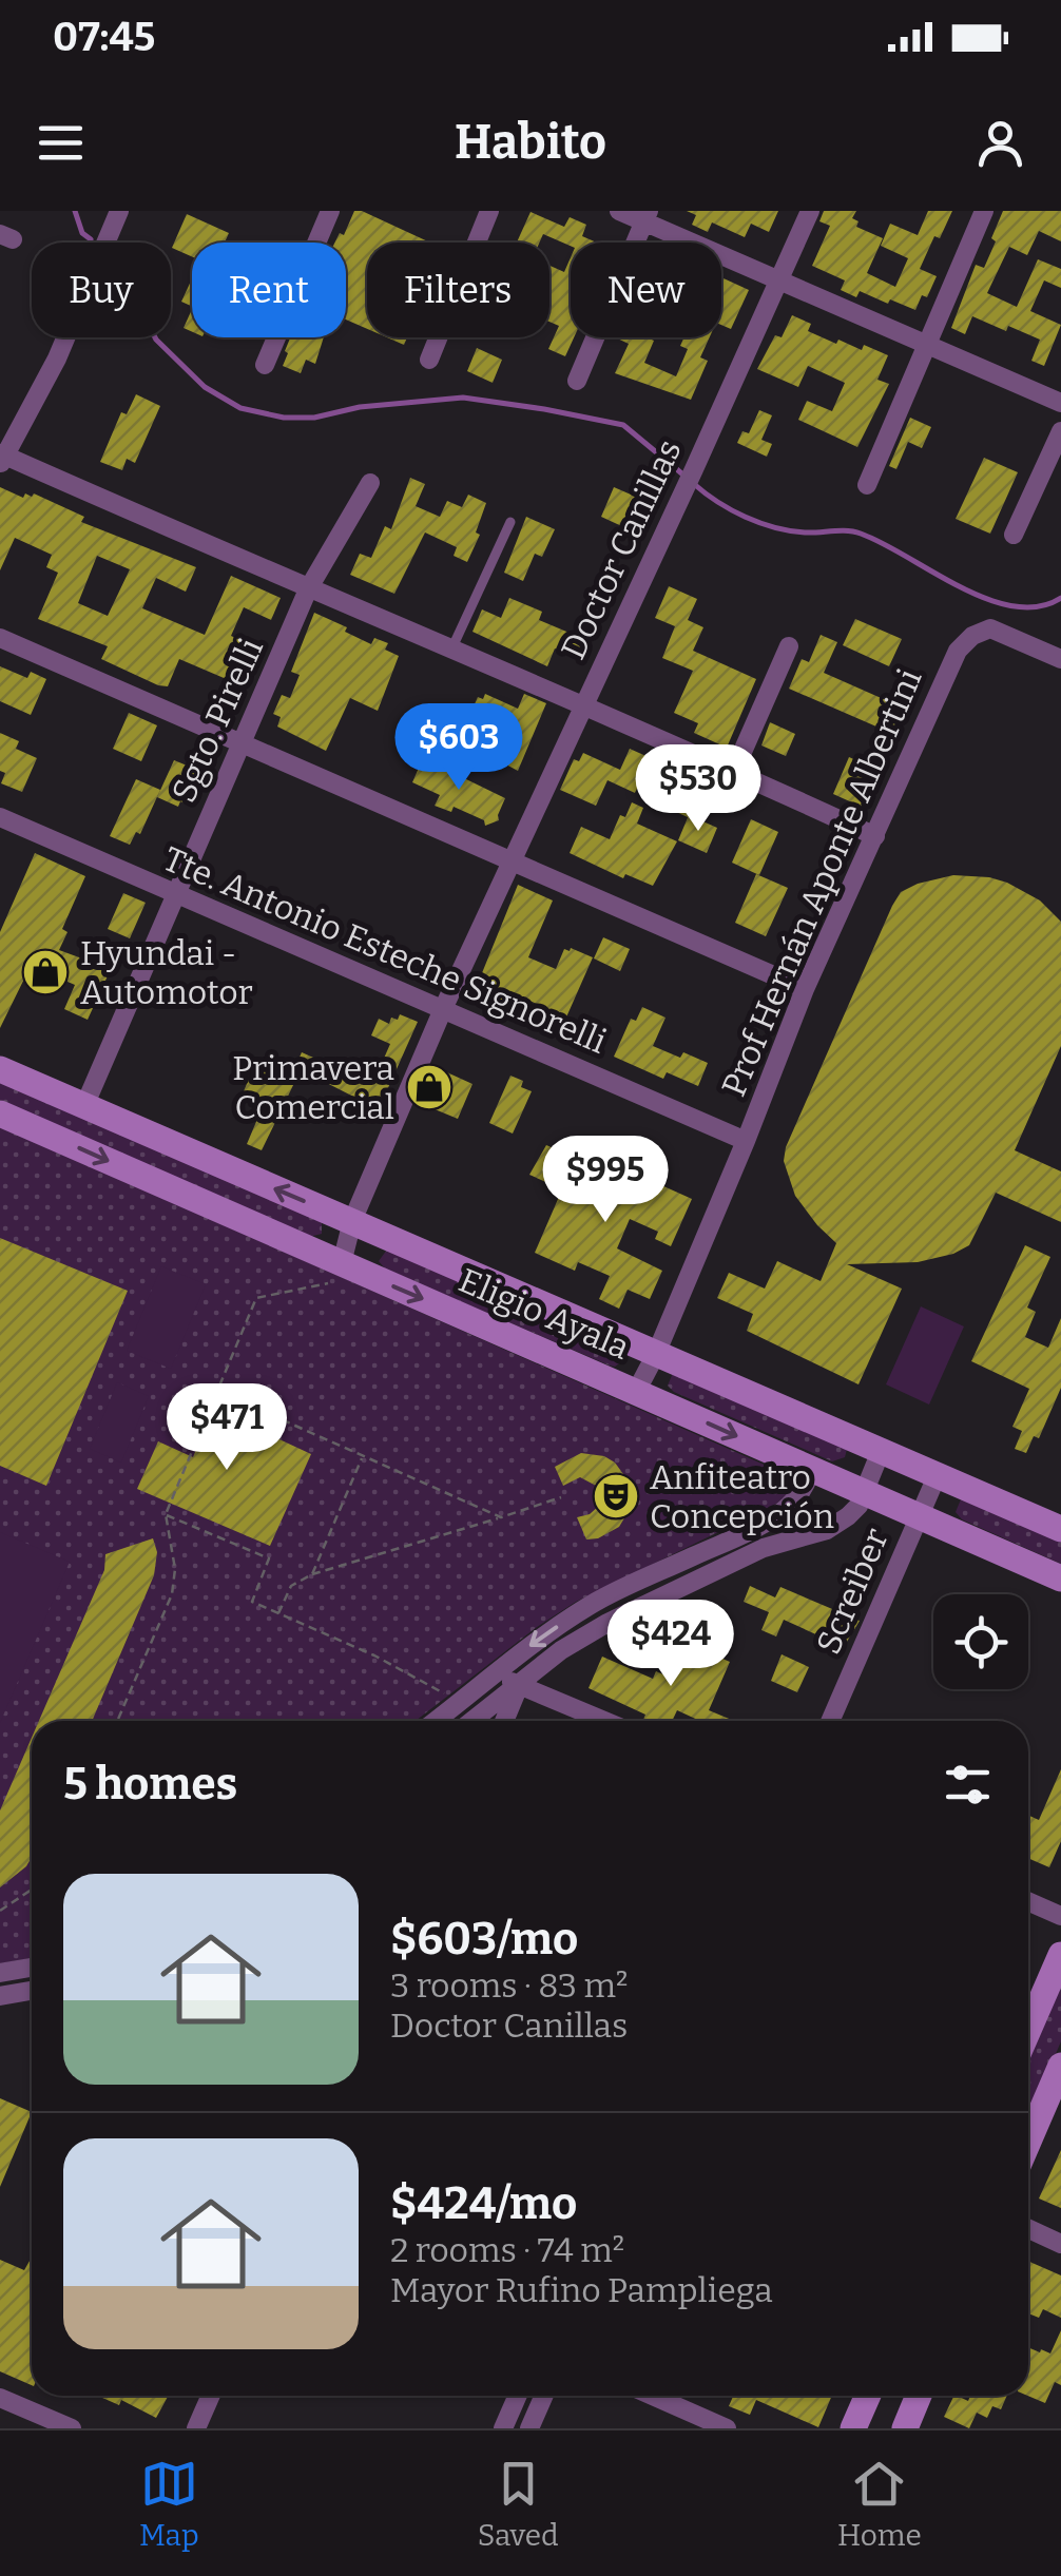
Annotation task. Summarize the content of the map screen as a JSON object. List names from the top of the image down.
{
  "streets": {
    "street": [
      "Doctor Canillas",
      "Sgto. Pirelli",
      "Prof Hernán Aponte Albertini",
      "Tte. Antonio Esteche Signorelli",
      "Eligio Ayala",
      "Screiber"
    ]
  },
  "crossings": [
    ["Doctor Canillas", "Tte. Antonio Esteche Signorelli"],
    ["Doctor Canillas", "Eligio Ayala"],
    ["Sgto. Pirelli", "Tte. Antonio Esteche Signorelli"],
    ["Sgto. Pirelli", "Eligio Ayala"],
    ["Prof Hernán Aponte Albertini", "Tte. Antonio Esteche Signorelli"],
    ["Prof Hernán Aponte Albertini", "Eligio Ayala"],
    ["Eligio Ayala", "Screiber"]
  ],
  "places": {
    "shop": ["Hyundai - Automotor", "Primavera Comercial"],
    "theatre": ["Anfiteatro Concepción"]
  },
  "page": {
    "status": "07:45",
    "header": "Habito",
    "chip": [
      "Buy",
      "Rent",
      "Filters",
      "New"
    ],
    "price": [
      "$603",
      "$530",
      "$995",
      "$471",
      "$424"
    ],
    "heading": "5 homes",
    "list": [
      {
        "name": "$603/mo",
        "note": "3 rooms · 83 m² · Doctor Canillas"
      },
      {
        "name": "$424/mo",
        "note": "2 rooms · 74 m² · Mayor Rufino Pampliega"
      }
    ],
    "tabs": ["Map", "Saved", "Home"]
  }
}
